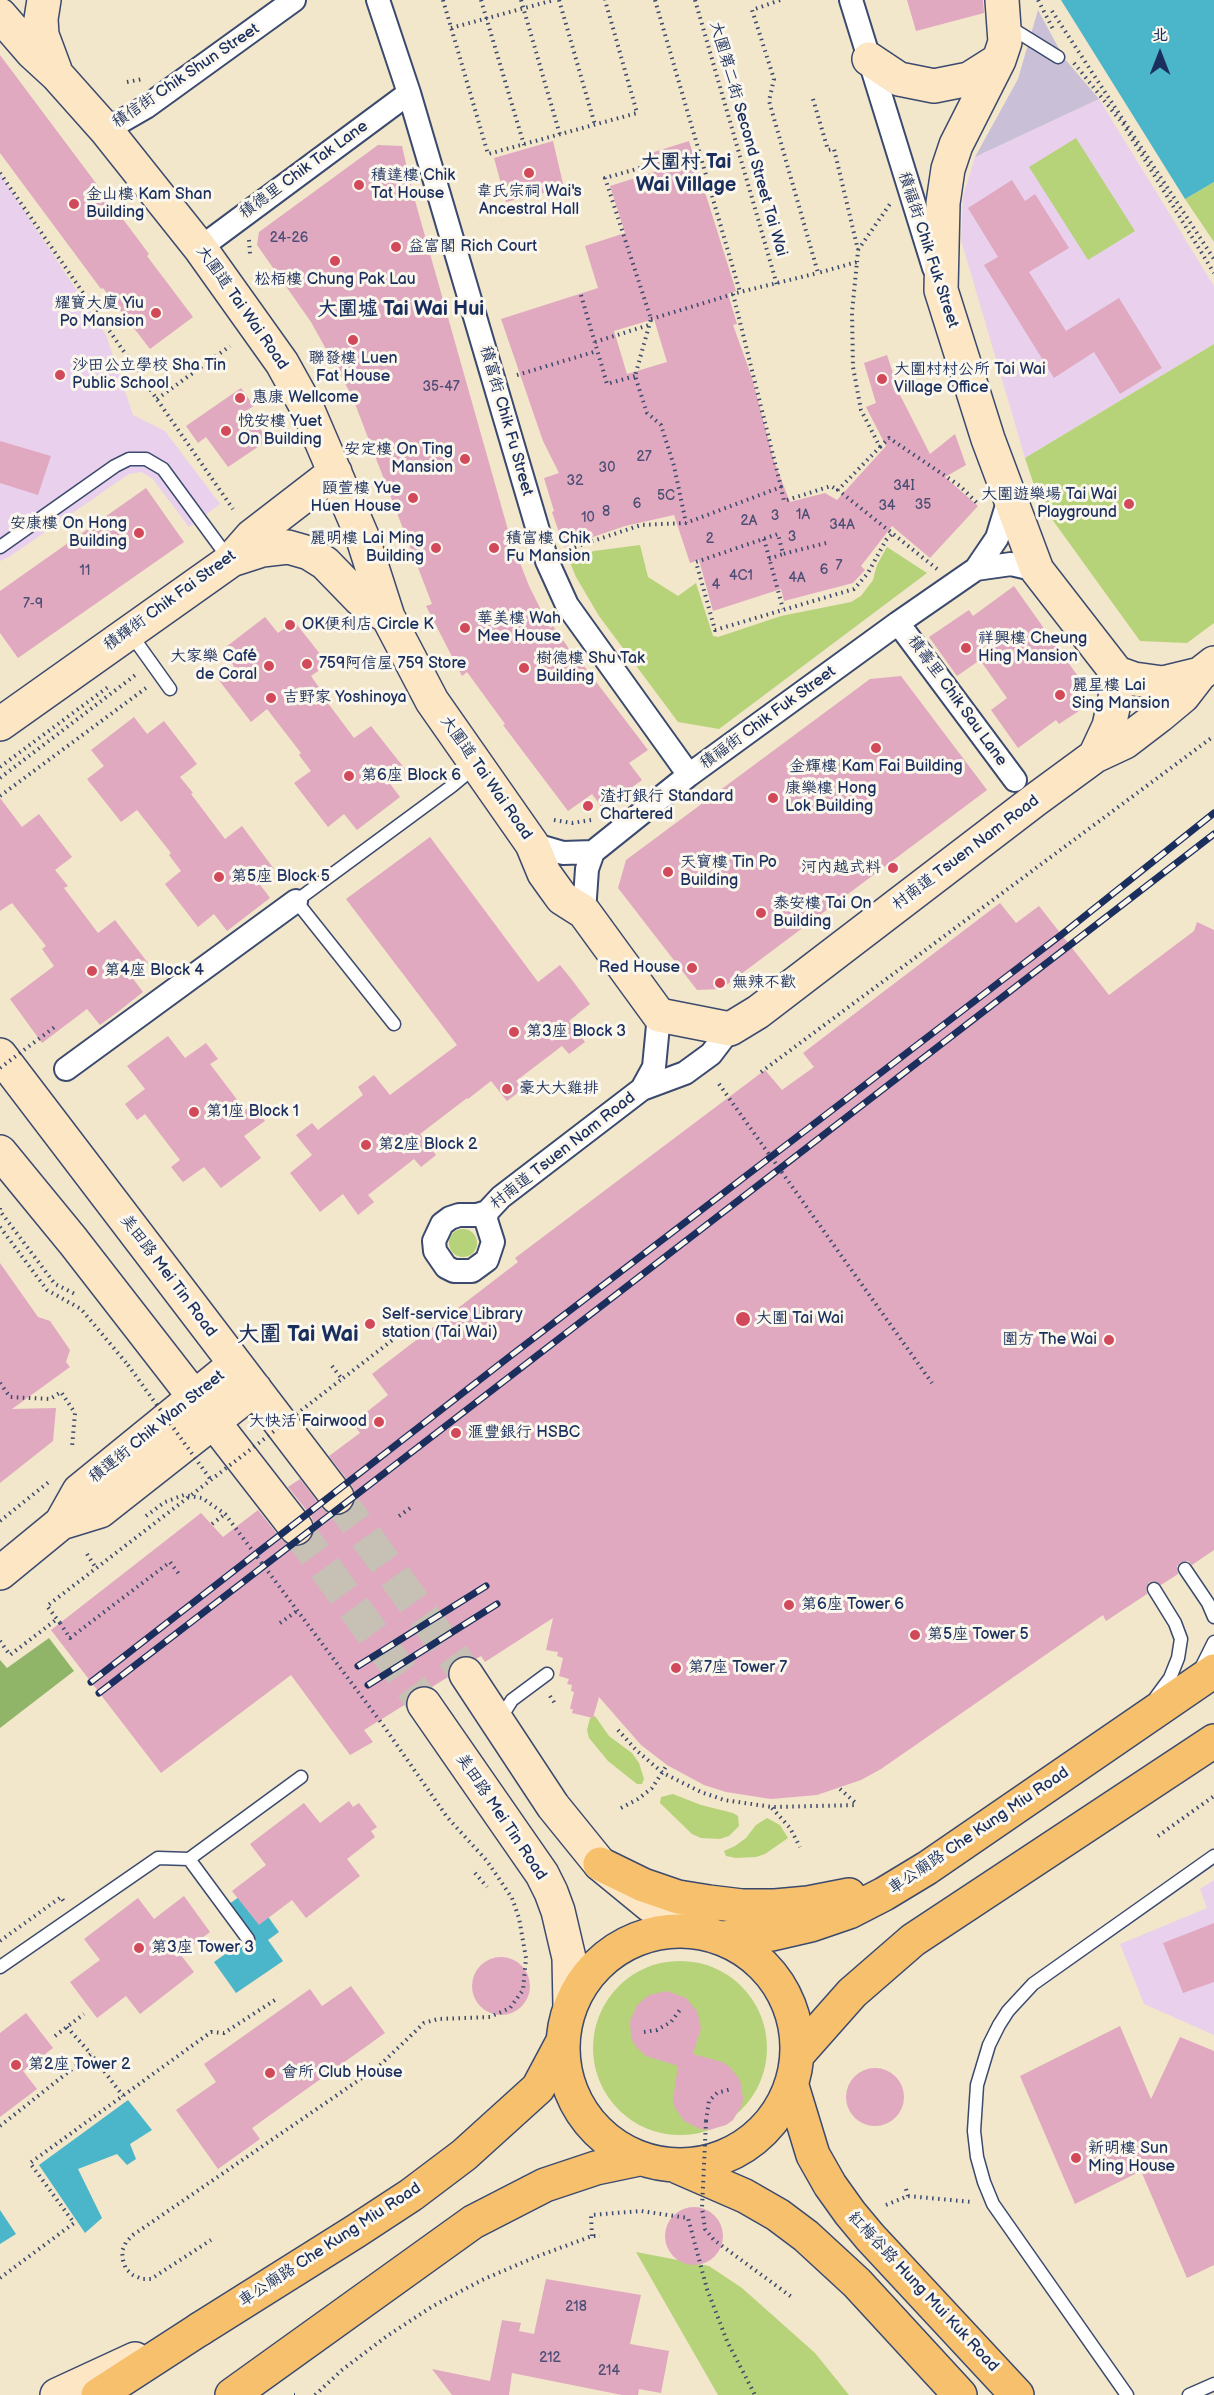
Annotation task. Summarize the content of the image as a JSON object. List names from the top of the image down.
{
  "streets": {
    "main road": ["車公廟路 Che Kung Miu Road", "紅梅谷路 Hung Mui Kuk Road"],
    "street": [
      "積信街 Chik Shun Street",
      "積德里 Chik Tak Lane",
      "積福街 Chik Fuk Street",
      "大圍道 Tai Wai Road",
      "積富街 Chik Fu Street",
      "積輝街 Chik Fai Street",
      "積壽里 Chik Sau Lane",
      "村南道 Tsuen Nam Road",
      "美田路 Mei Tin Road",
      "積運街 Chik Wan Street"
    ],
    "path": ["大圍第二街 Second Street Tai Wai"]
  },
  "crossings": [
    ["積信街 Chik Shun Street", "大圍道 Tai Wai Road"],
    ["積德里 Chik Tak Lane", "大圍道 Tai Wai Road"],
    ["積德里 Chik Tak Lane", "積富街 Chik Fu Street"],
    ["積福街 Chik Fuk Street", "積富街 Chik Fu Street"],
    ["積福街 Chik Fuk Street", "積壽里 Chik Sau Lane"],
    ["大圍道 Tai Wai Road", "積輝街 Chik Fai Street"],
    ["美田路 Mei Tin Road", "積運街 Chik Wan Street"],
    ["美田路 Mei Tin Road", "車公廟路 Che Kung Miu Road"],
    ["車公廟路 Che Kung Miu Road", "紅梅谷路 Hung Mui Kuk Road"]
  ],
  "districts": ["大圍村 Tai Wai Village", "大圍墟 Tai Wai Hui", "大圍 Tai Wai"],
  "places": [
    "韋氏宗祠 Wai's Ancestral Hall",
    "積達樓 Chik Tat House",
    "金山樓 Kam Shan Building",
    "益富閣 Rich Court",
    "松栢樓 Chung Pak Lau",
    "耀寶大廈 Yiu Po Mansion",
    "聯發樓 Luen Fat House",
    "沙田公立學校 Sha Tin Public School",
    "大圍村村公所 Tai Wai Village Office",
    "惠康 Wellcome",
    "悅安樓 Yuet On Building",
    "安定樓 On Ting Mansion",
    "頤萱樓 Yue Huen House",
    "大圍遊樂場 Tai Wai Playground",
    "安康樓 On Hong Building",
    "麗明樓 Lai Ming Building",
    "積富樓 Chik Fu Mansion",
    "OK便利店 Circle K",
    "華美樓 Wah Mee House",
    "祥興樓 Cheung Hing Mansion",
    "759阿信屋 759 Store",
    "大家樂 Café de Coral",
    "樹德樓 Shu Tak Building",
    "麗星樓 Lai Sing Mansion",
    "吉野家 Yoshinoya",
    "金輝樓 Kam Fai Building",
    "第6座 Block 6",
    "康樂樓 Hong Lok Building",
    "渣打銀行 Standard Chartered",
    "河內越式料",
    "天寶樓 Tin Po Building",
    "第5座 Block 5",
    "泰安樓 Tai On Building",
    "Red House",
    "第4座 Block 4",
    "無辣不歡",
    "第3座 Block 3",
    "豪大大雞排",
    "第1座 Block 1",
    "第2座 Block 2",
    "大圍 Tai Wai",
    "Self-service Library station (Tai Wai)",
    "圍方 The Wai",
    "大快活 Fairwood",
    "滙豐銀行 HSBC",
    "第6座 Tower 6",
    "第5座 Tower 5",
    "第7座 Tower 7",
    "第3座 Tower 3",
    "第2座 Tower 2",
    "會所 Club House",
    "新明樓 Sun Ming House"
  ],
  "house_numbers": [
    "24-26",
    "35-47",
    "27",
    "30",
    "32",
    "34I",
    "5C",
    "6",
    "35",
    "34",
    "8",
    "1A",
    "3",
    "10",
    "2A",
    "34A",
    "3",
    "2",
    "7",
    "6",
    "11",
    "4C1",
    "4A",
    "4",
    "7-9",
    "218",
    "212",
    "214"
  ],
  "north": "top"
}
